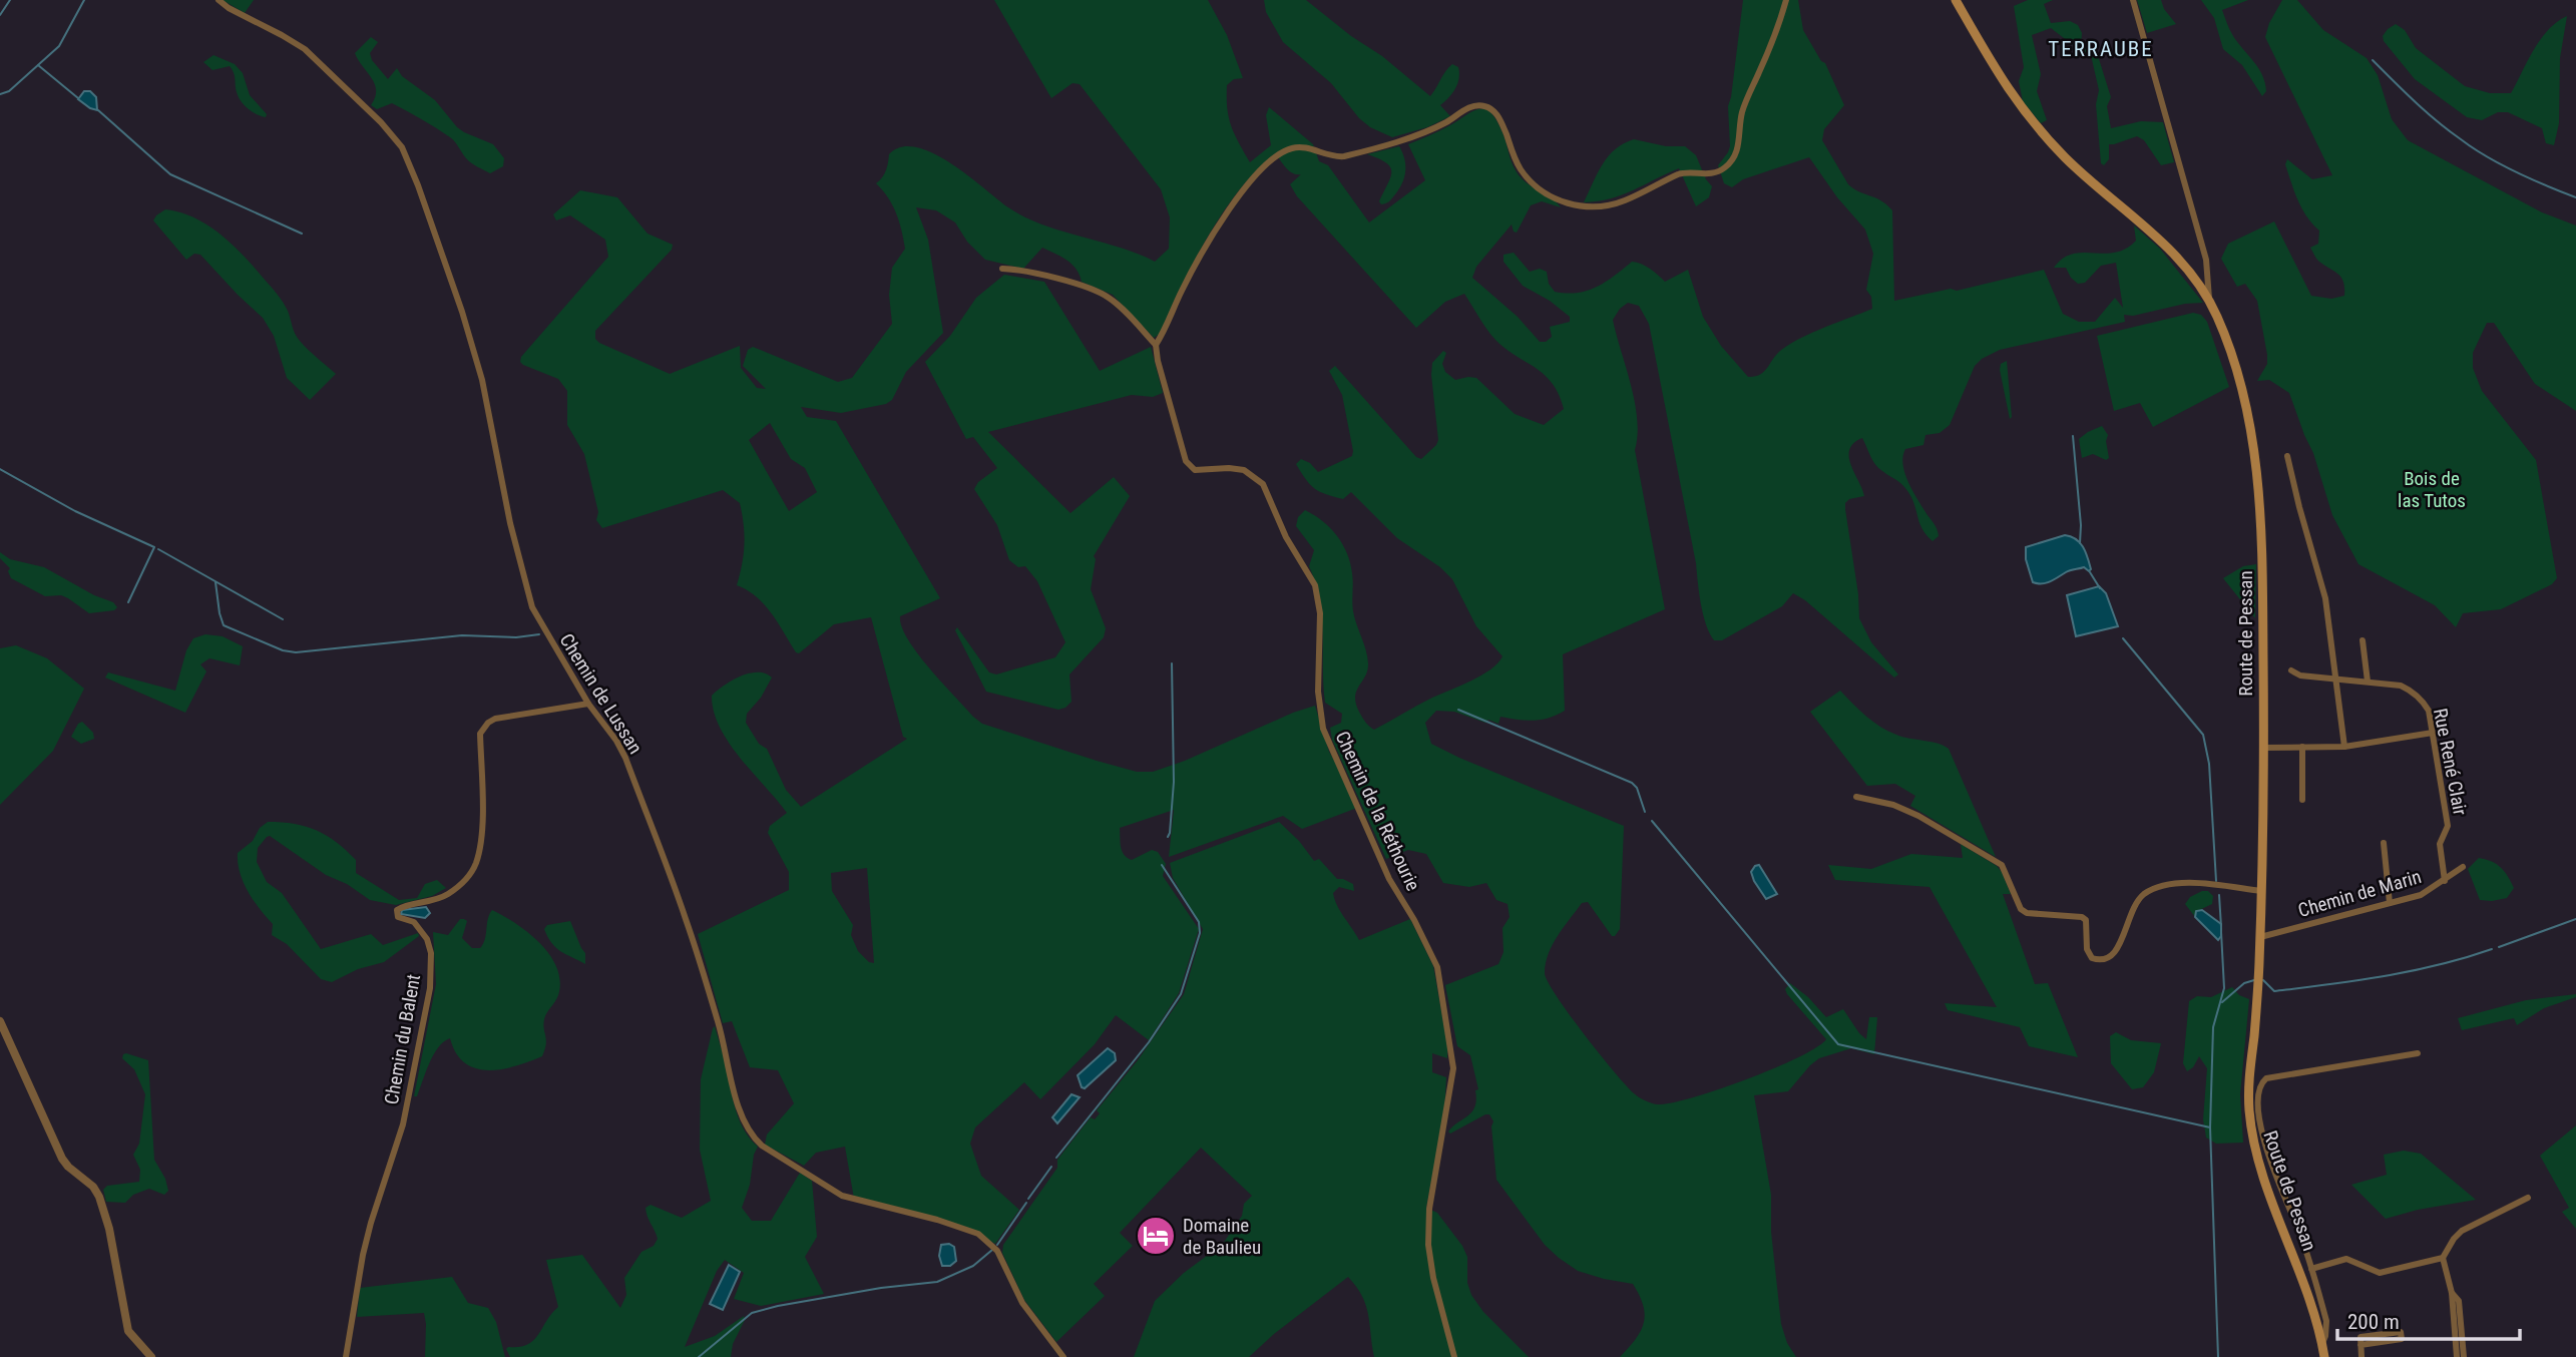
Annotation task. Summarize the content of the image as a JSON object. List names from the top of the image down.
{
  "streets": {
    "main road": ["Route de Pessan"],
    "street": [
      "Chemin de Lussan",
      "Rue René Clair",
      "Chemin de la Réthourie",
      "Chemin de Marin",
      "Chemin du Balent"
    ]
  },
  "crossings": [
    ["Route de Pessan", "Chemin de Marin"],
    ["Chemin de Lussan", "Chemin du Balent"],
    ["Rue René Clair", "Chemin de Marin"]
  ],
  "districts": ["TERRAUBE"],
  "parks": ["Bois de las Tutos"],
  "places": {
    "hotel": ["Domaine de Baulieu"]
  },
  "scale_bar": "200 m"
}
